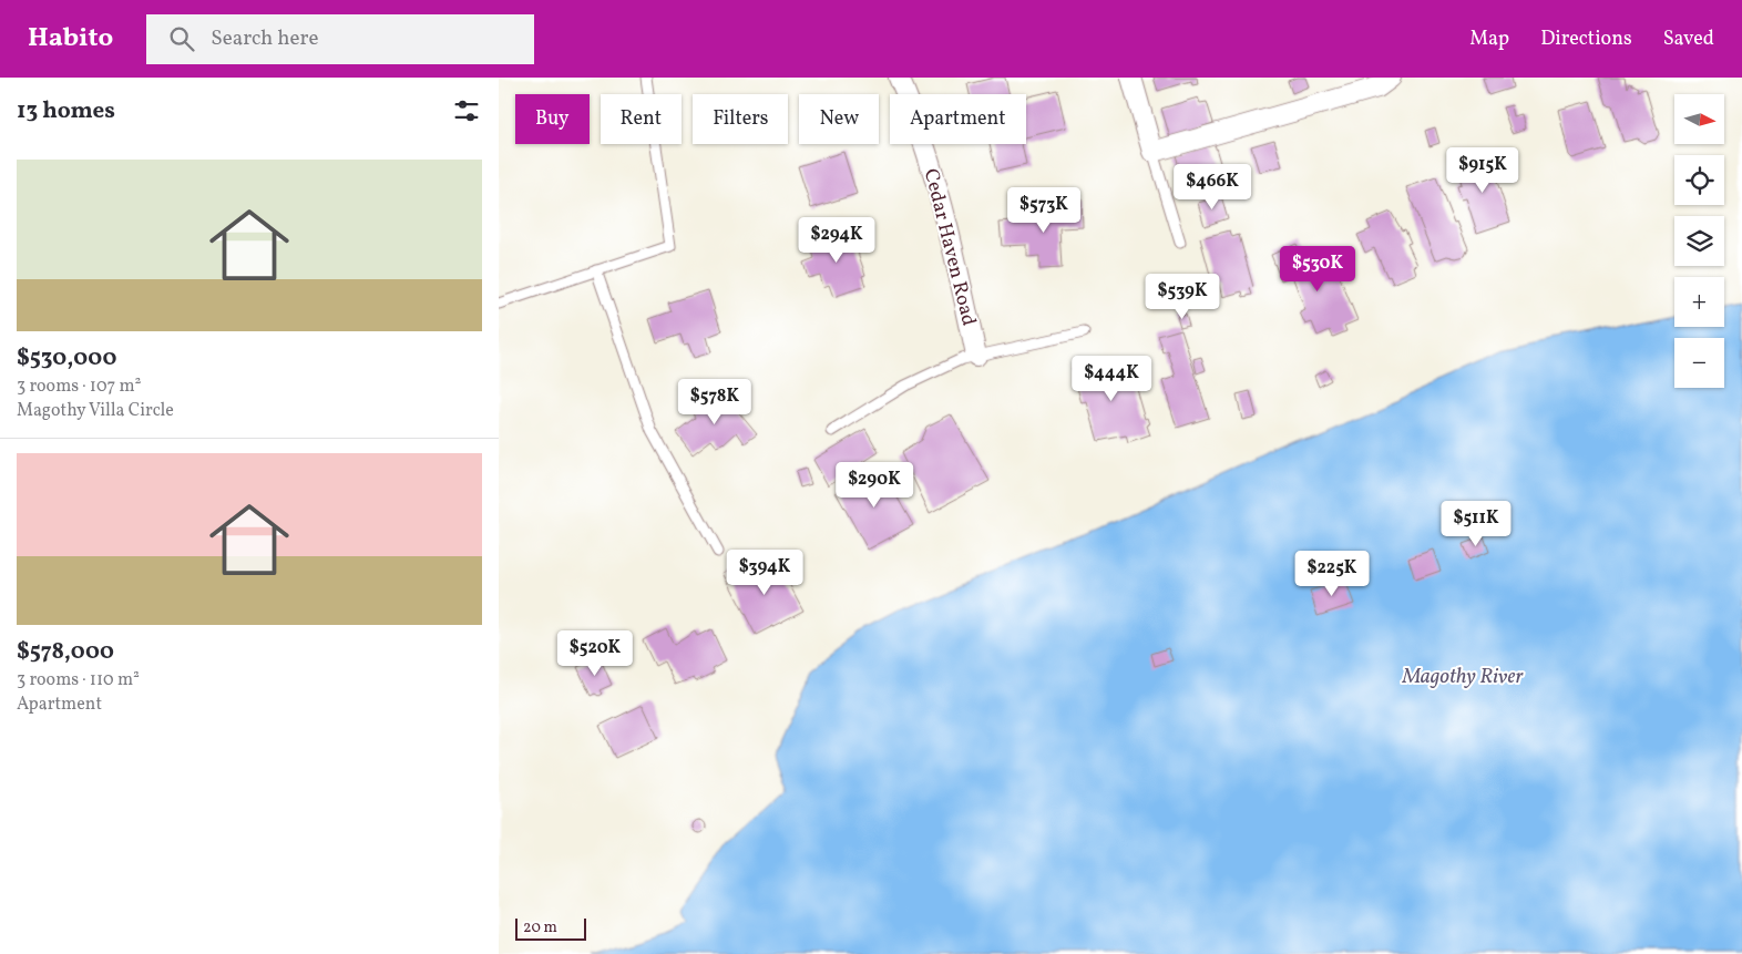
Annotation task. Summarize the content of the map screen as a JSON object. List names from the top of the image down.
{
  "streets": {
    "street": ["Cedar Haven Road"]
  },
  "water": ["Magothy River"],
  "scale_bar": "20 m",
  "north": "right",
  "page": {
    "header": "Habito",
    "search": "Search here",
    "nav": ["Map", "Directions", "Saved"],
    "heading": "13 homes",
    "map_buttons": ["+", "−"],
    "chip": [
      "Buy",
      "Rent",
      "Filters",
      "New",
      "Apartment"
    ],
    "list": [
      {
        "name": "$530,000",
        "note": "3 rooms · 107 m² · Magothy Villa Circle"
      },
      {
        "name": "$578,000",
        "note": "3 rooms · 110 m² · Apartment"
      }
    ],
    "price": [
      "$915K",
      "$466K",
      "$573K",
      "$294K",
      "$530K",
      "$539K",
      "$444K",
      "$578K",
      "$290K",
      "$511K",
      "$394K",
      "$225K",
      "$520K"
    ],
    "scale": "20 m"
  }
}
